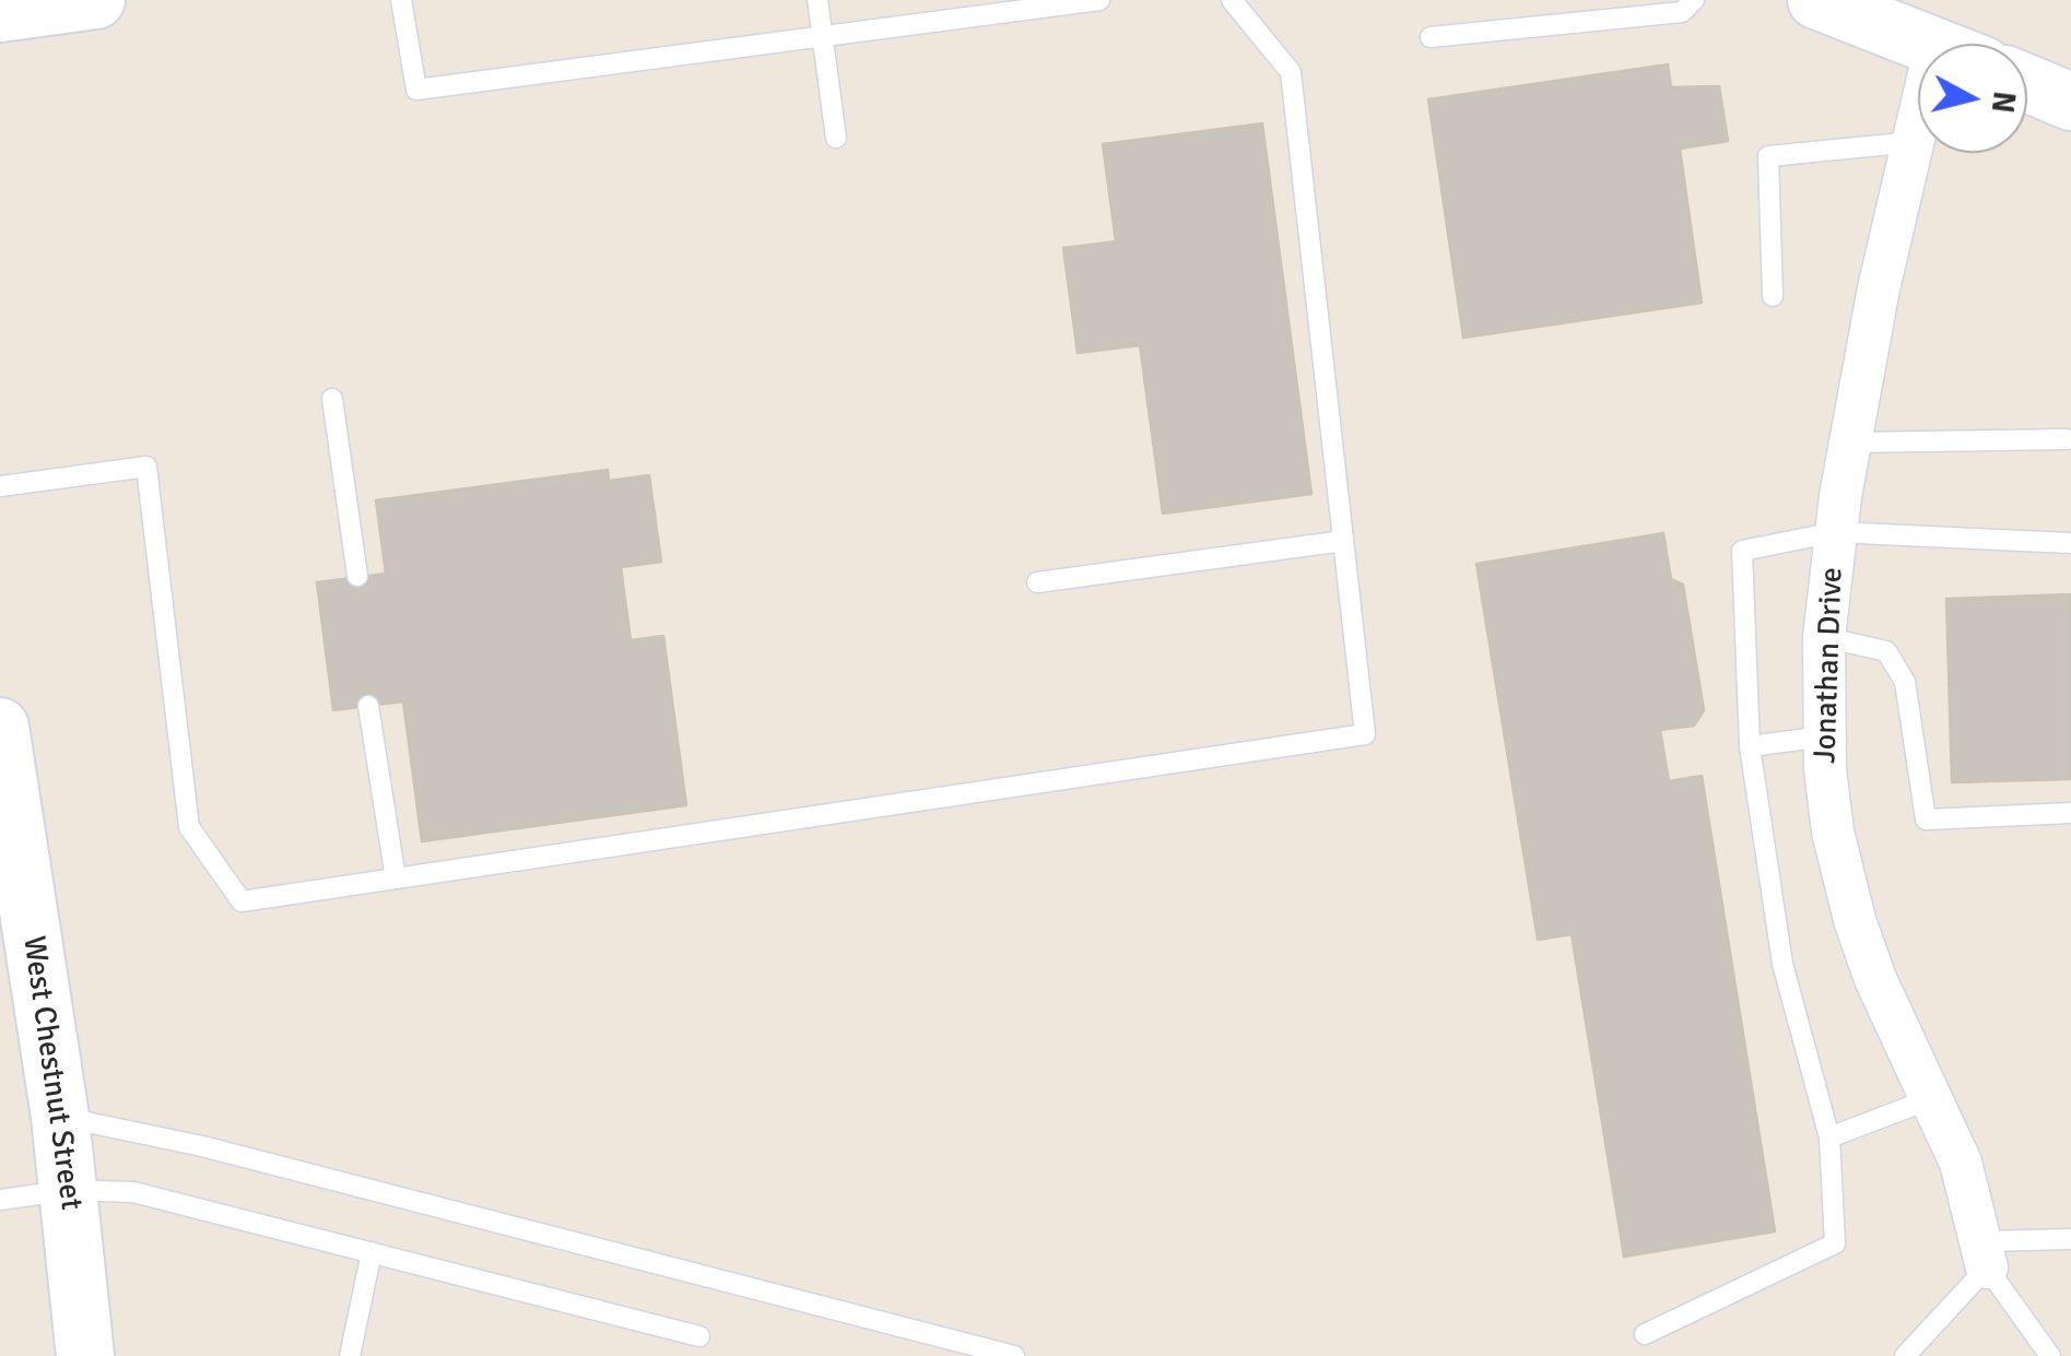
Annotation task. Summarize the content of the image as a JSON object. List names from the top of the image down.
{
  "streets": {
    "main road": ["West Chestnut Street"],
    "street": ["Jonathan Drive"]
  },
  "north": "right"
}
